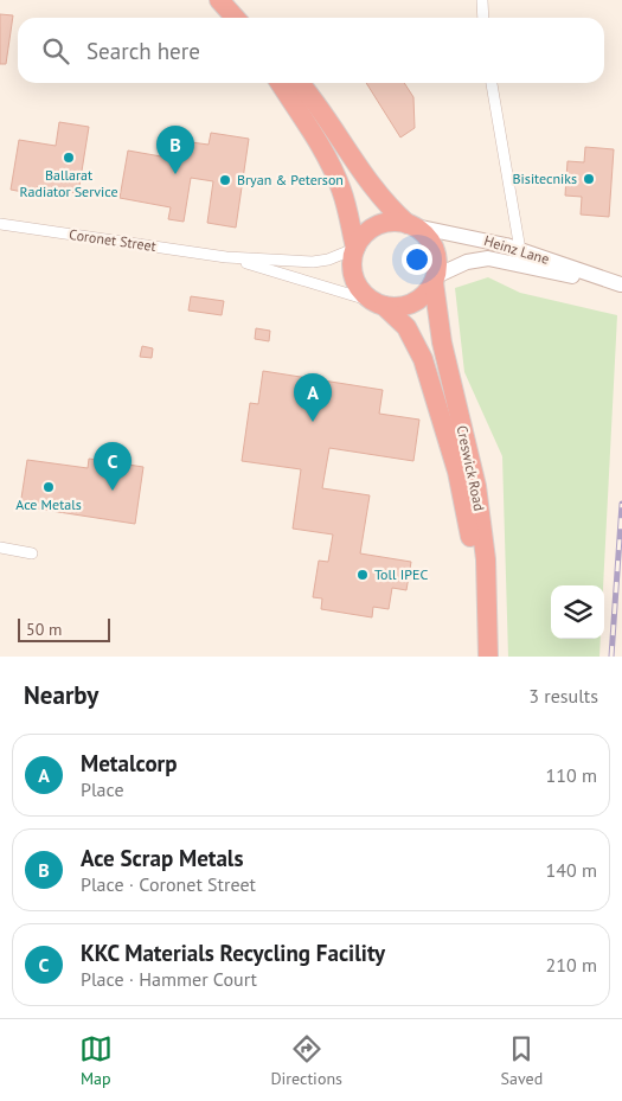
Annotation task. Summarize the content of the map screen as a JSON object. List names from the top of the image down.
{
  "streets": {
    "highway": ["Creswick Road"],
    "street": ["Coronet Street", "Heinz Lane"]
  },
  "crossings": [
    ["Coronet Street", "Heinz Lane"],
    ["Coronet Street", "Creswick Road"],
    ["Heinz Lane", "Creswick Road"]
  ],
  "places": [
    "Ballarat Radiator Service",
    "Bisitecniks",
    "Bryan & Peterson",
    "Ace Metals",
    "Toll IPEC"
  ],
  "scale_bar": "50 m",
  "page": {
    "search": "Search here",
    "pins": ["B", "A", "C"],
    "scale": "50 m",
    "heading": ["Nearby", "3 results"],
    "list": [
      {
        "mark": "A",
        "name": "Metalcorp",
        "note": "Place",
        "value": "110 m"
      },
      {
        "mark": "B",
        "name": "Ace Scrap Metals",
        "note": "Place · Coronet Street",
        "value": "140 m"
      },
      {
        "mark": "C",
        "name": "KKC Materials Recycling Facility",
        "note": "Place · Hammer Court",
        "value": "210 m"
      }
    ],
    "nav": ["Map", "Directions", "Saved"]
  }
}
